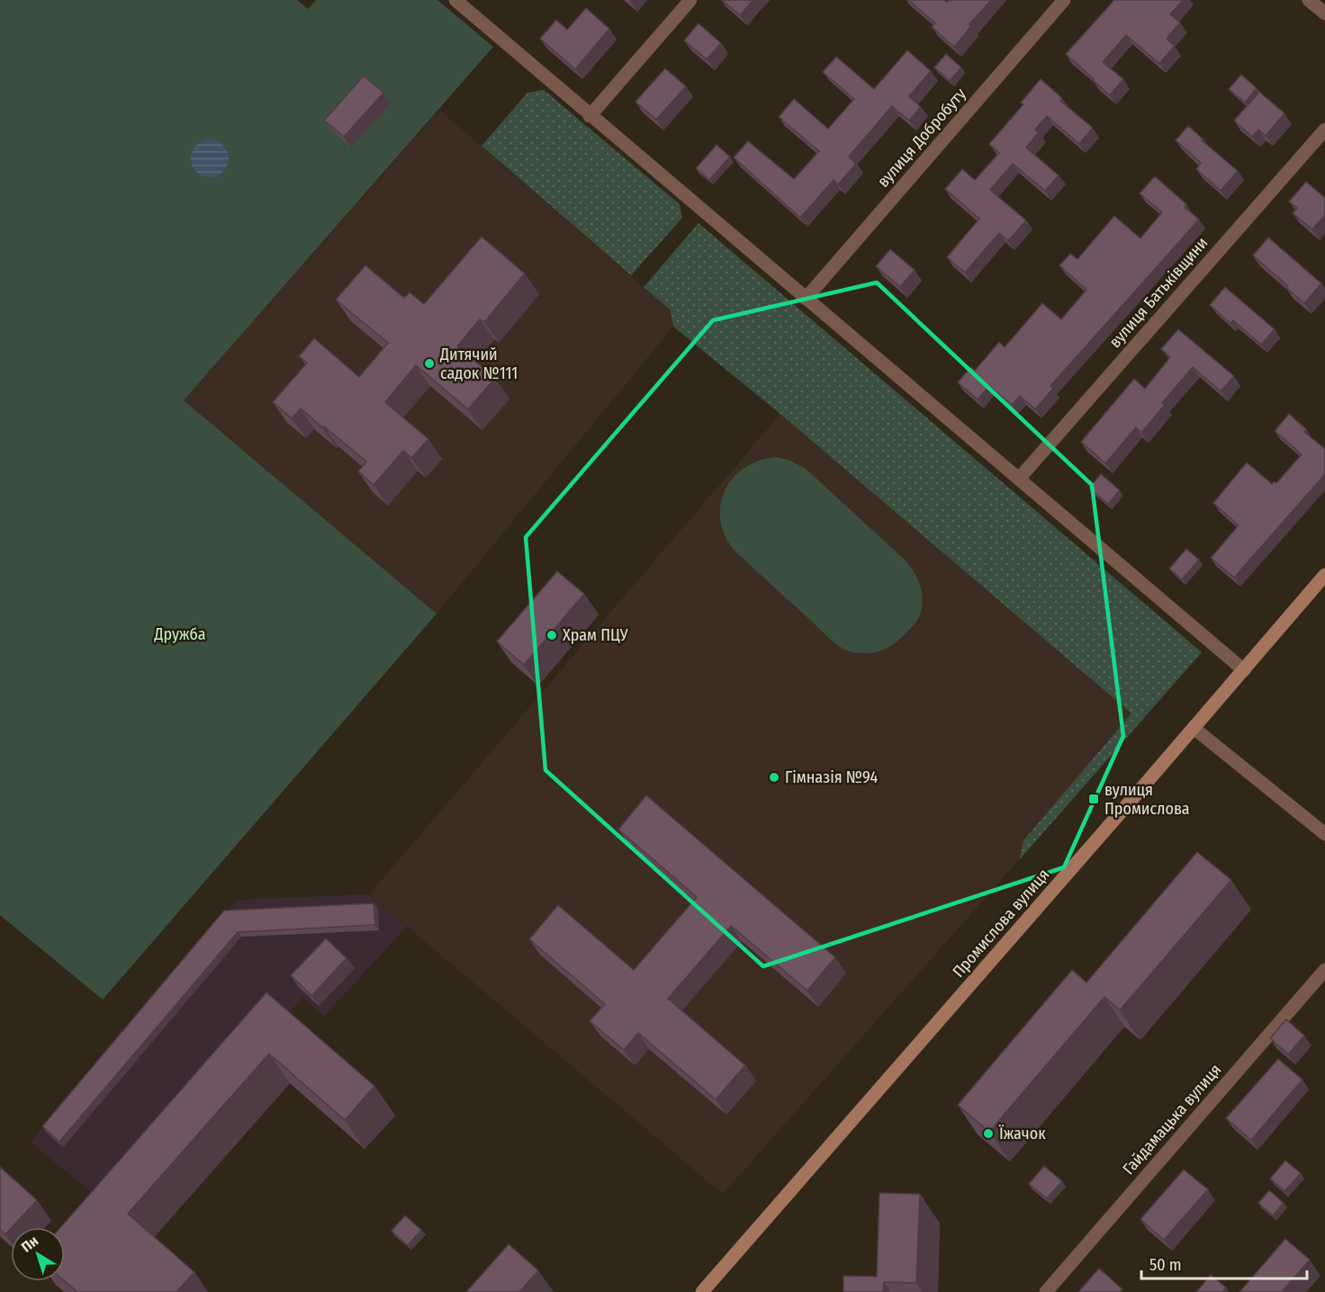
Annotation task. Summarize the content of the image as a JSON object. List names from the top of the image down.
{
  "streets": {
    "street": [
      "вулиця Добробуту",
      "вулиця Батьківщини",
      "Промислова вулиця",
      "Гайдамацька вулиця"
    ]
  },
  "parks": ["Дружба"],
  "places": {
    "other": [
      "Дитячий садок №111",
      "Храм ПЦУ",
      "Гімназія №94",
      "Їжачок"
    ],
    "transit": ["вулиця Промислова"]
  },
  "scale_bar": "50 m",
  "north": "top left"
}
